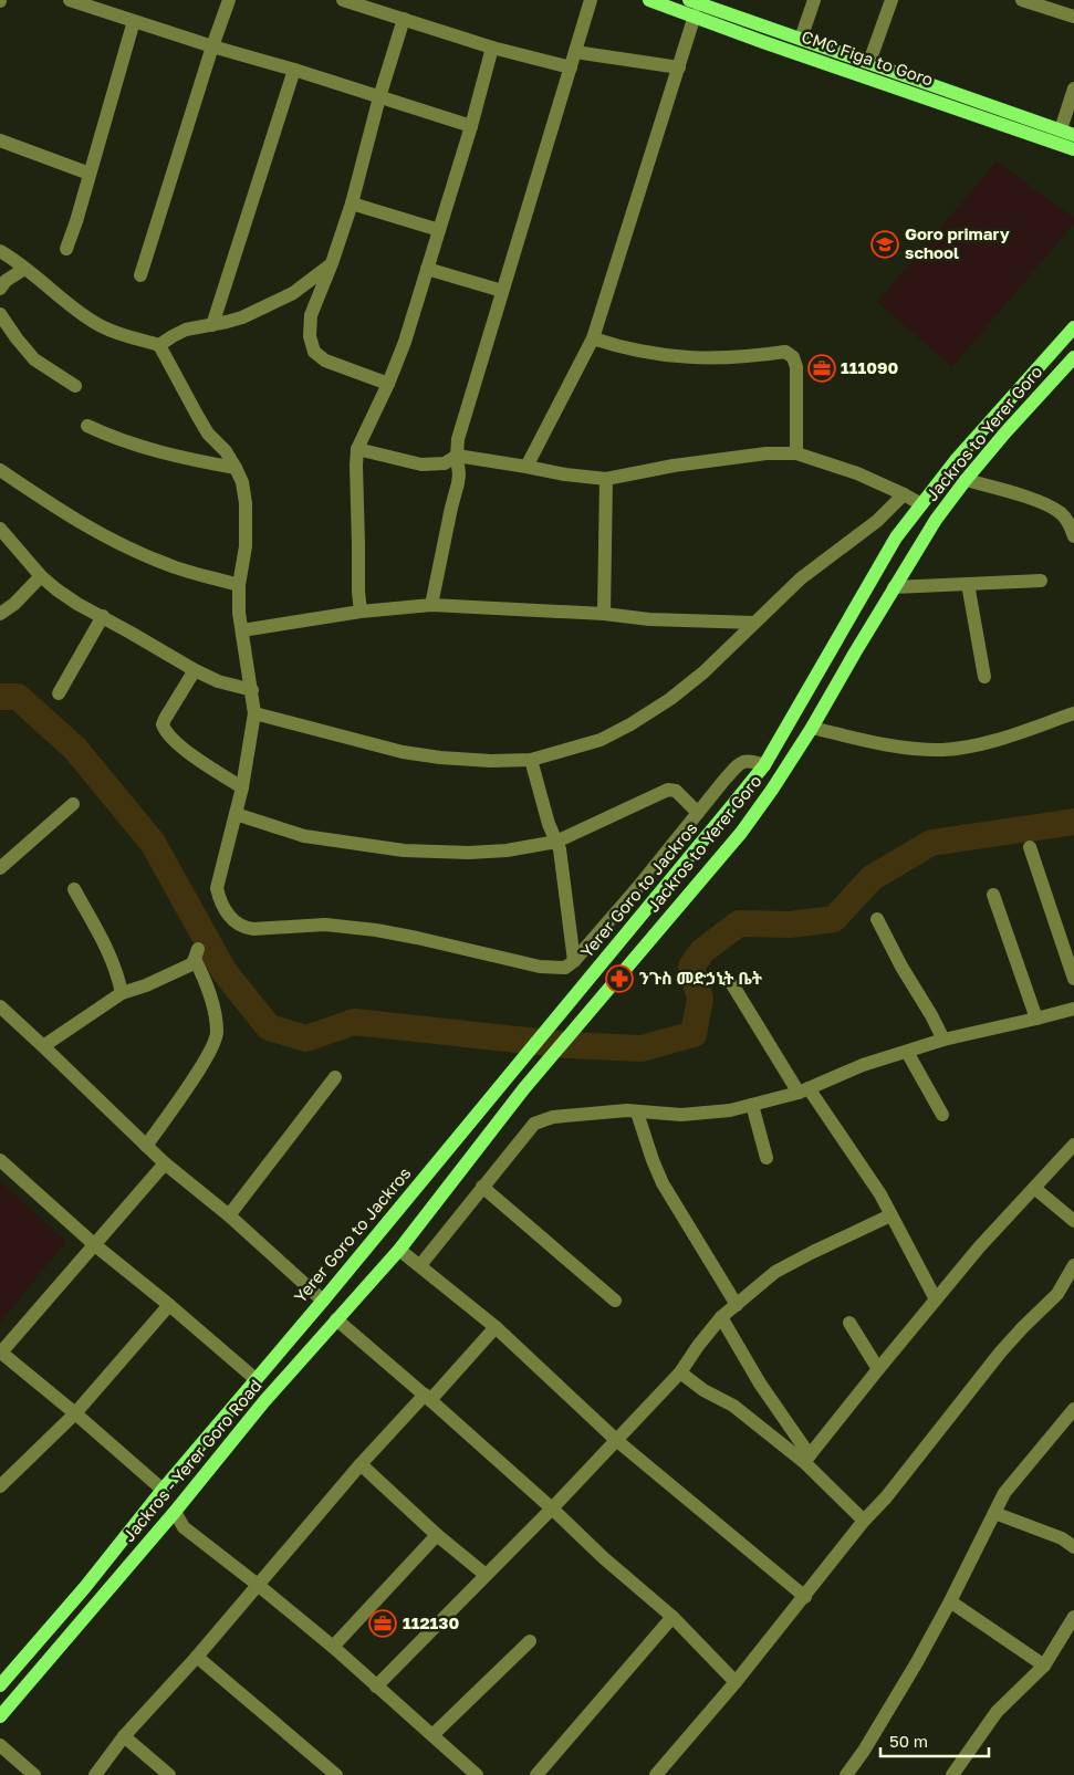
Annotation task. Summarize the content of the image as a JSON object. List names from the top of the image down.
{
  "streets": {
    "main road": [
      "CMC Figa to Goro",
      "Jackros to Yerer Goro",
      "Yerer Goro to Jackros",
      "Jackros - Yerer Goro Road"
    ]
  },
  "crossings": [
    ["Jackros to Yerer Goro", "Jackros - Yerer Goro Road"]
  ],
  "places": {
    "school or university": ["Goro primary school"],
    "office": ["111090", "112130"],
    "pharmacy": ["ንጉስ መድኃኒት ቤት"]
  },
  "scale_bar": "50 m"
}
